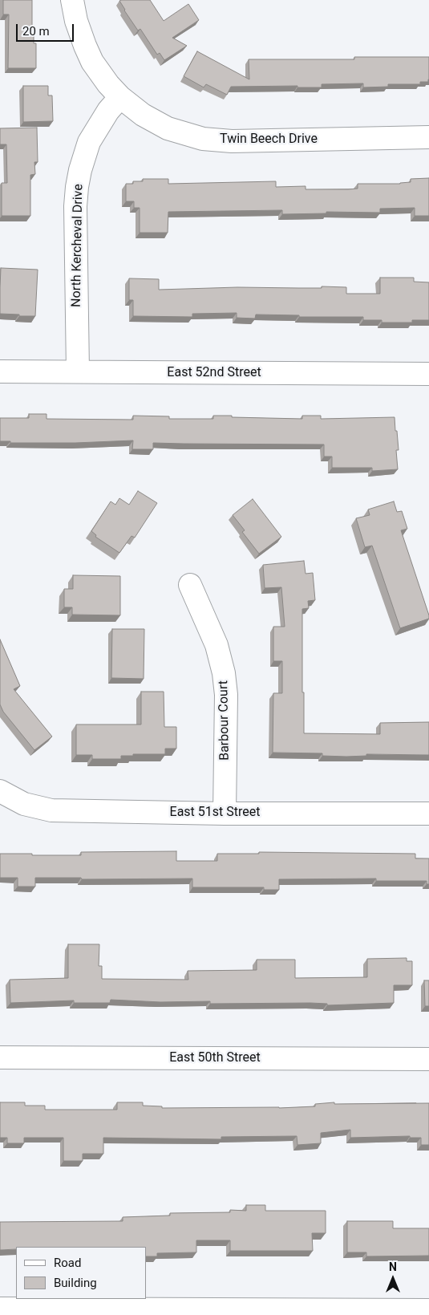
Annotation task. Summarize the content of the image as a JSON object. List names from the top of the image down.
{
  "streets": {
    "street": [
      "Twin Beech Drive",
      "North Kercheval Drive",
      "East 52nd Street",
      "Barbour Court",
      "East 51st Street",
      "East 50th Street"
    ]
  },
  "crossings": [
    ["Twin Beech Drive", "North Kercheval Drive"],
    ["North Kercheval Drive", "East 52nd Street"],
    ["Barbour Court", "East 51st Street"]
  ],
  "legend": ["Road", "Building"],
  "scale_bar": "20 m",
  "north": "top"
}
